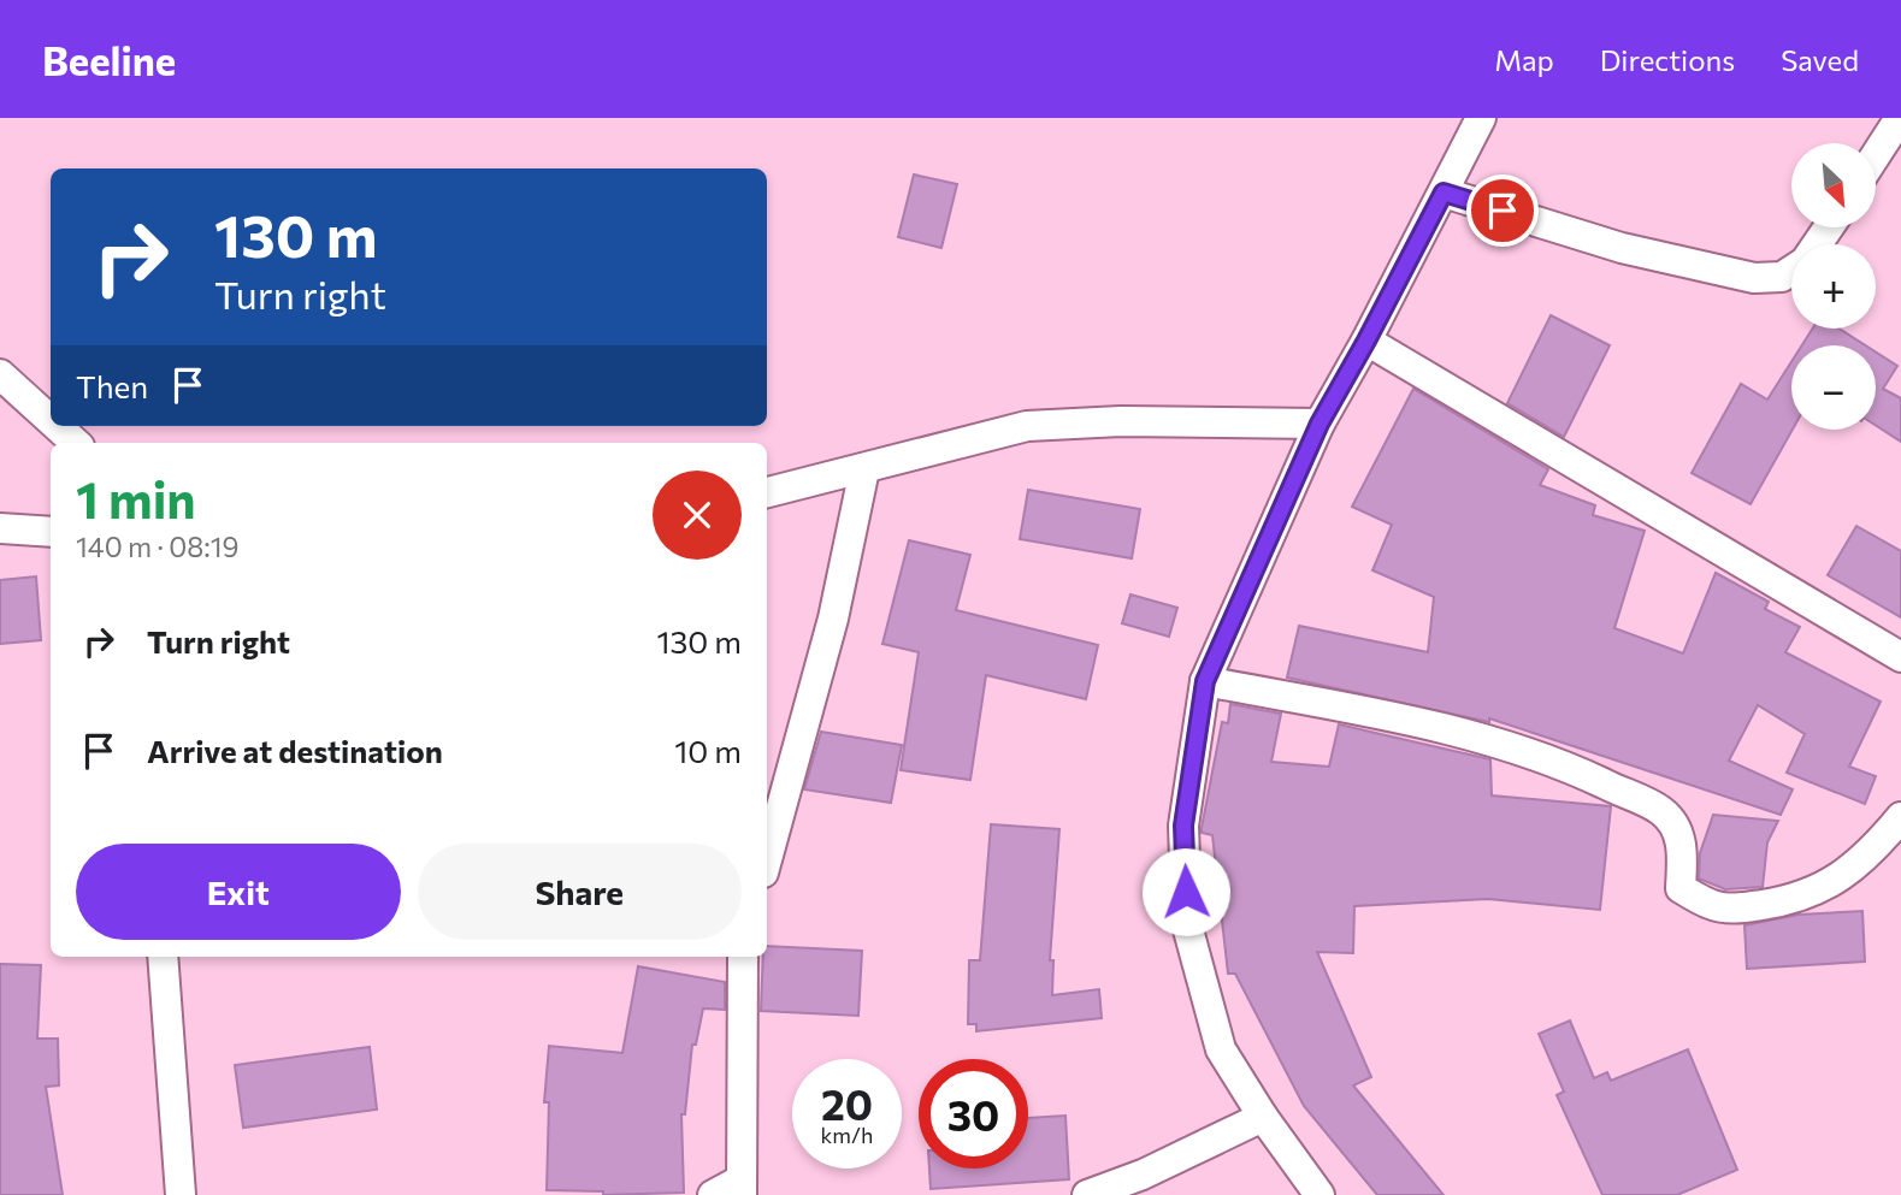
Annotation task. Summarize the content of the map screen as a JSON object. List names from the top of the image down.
{
  "north": "bottom right",
  "page": {
    "header": "Beeline",
    "nav": ["Map", "Directions", "Saved"],
    "map_buttons": ["+", "−"],
    "turn": ["130 m", "Turn right"],
    "then": "Then",
    "heading": ["1 min", "140 m · 08:19"],
    "list": [
      {
        "name": "Turn right",
        "value": "130 m"
      },
      {
        "name": "Arrive at destination",
        "value": "10 m"
      }
    ],
    "buttons": ["Exit", "Share"],
    "speed": "20 km/h",
    "limit": "30"
  }
}
